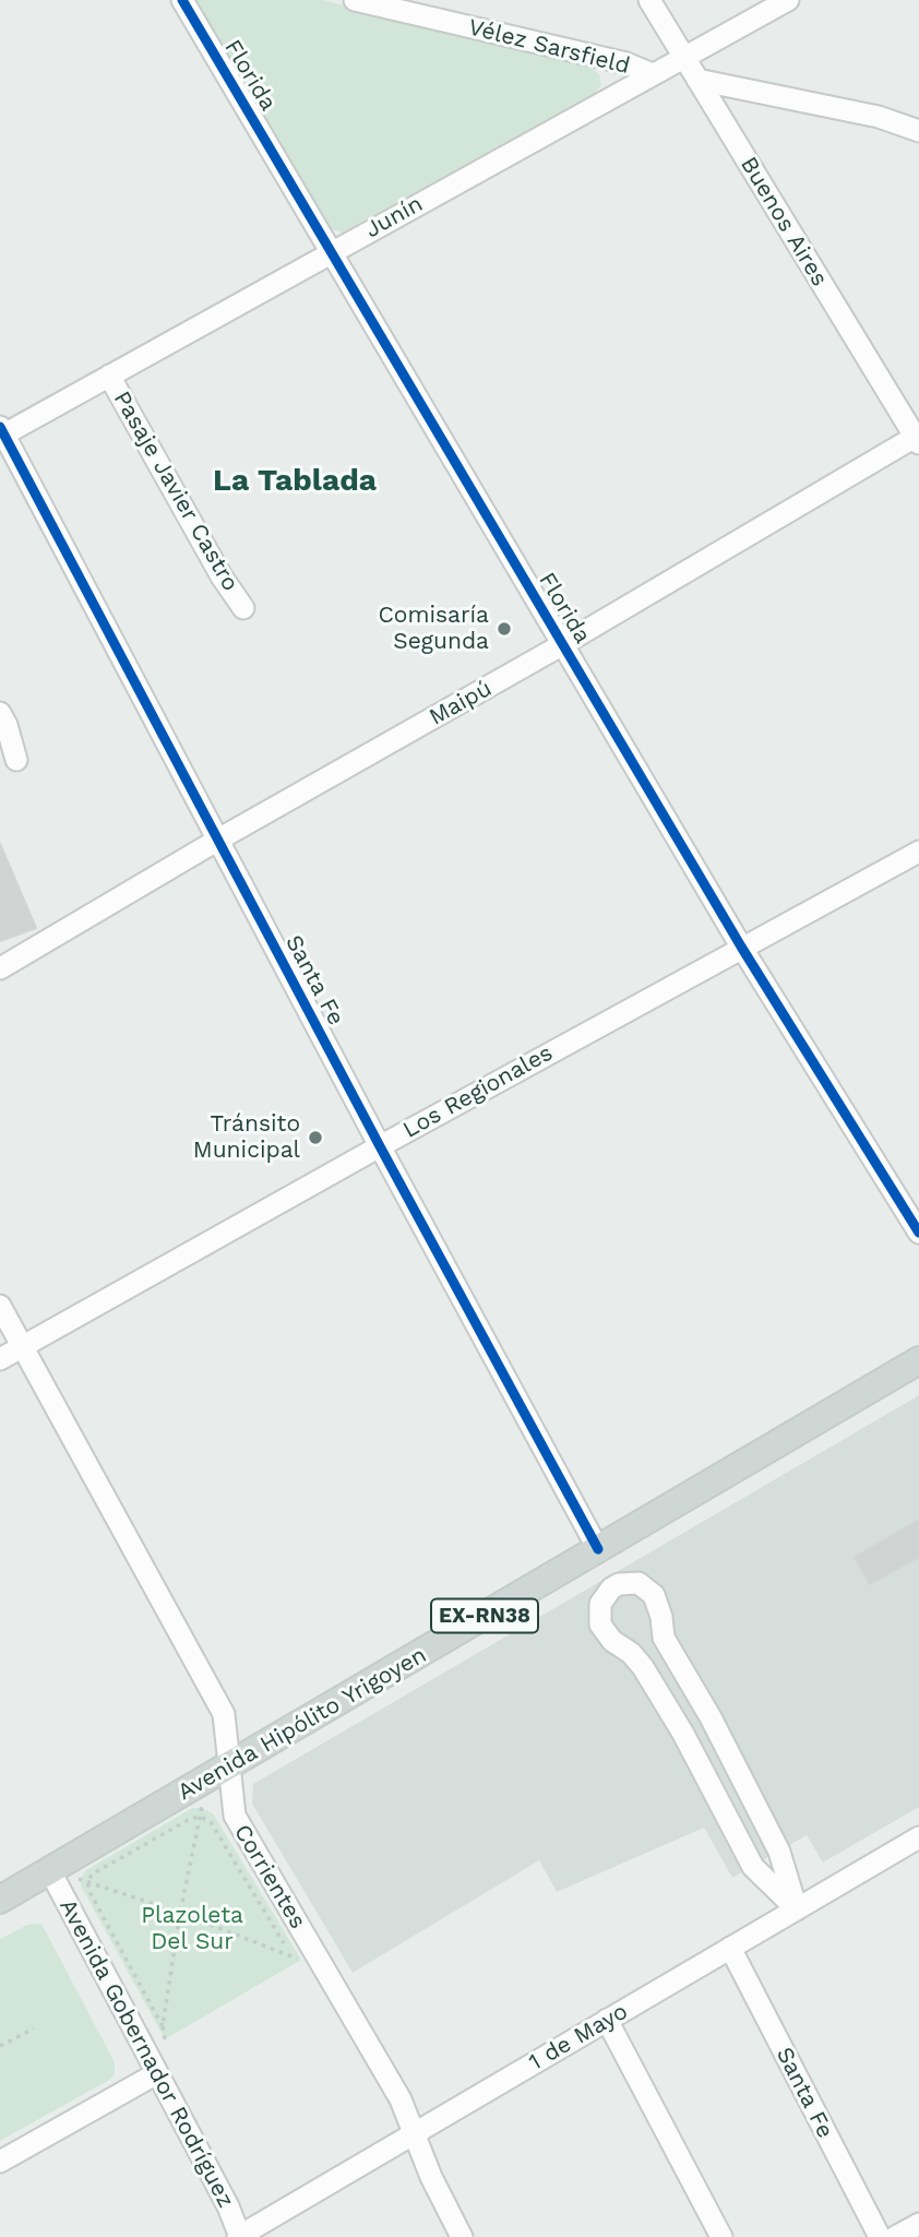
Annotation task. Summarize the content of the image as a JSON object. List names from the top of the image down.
{
  "streets": {
    "main road": ["EX-RN38", "Avenida Hipólito Yrigoyen"],
    "street": [
      "Vélez Sarsfield",
      "Florida",
      "Junín",
      "Buenos Aires",
      "Pasaje Javier Castro",
      "Maipú",
      "Santa Fe",
      "Los Regionales",
      "Corrientes",
      "1 de Mayo",
      "Avenida Gobernador Rodríguez"
    ]
  },
  "crossings": [
    ["Vélez Sarsfield", "Junín"],
    ["Florida", "Junín"],
    ["Florida", "Maipú"],
    ["Florida", "Los Regionales"],
    ["Junín", "Buenos Aires"],
    ["Junín", "Pasaje Javier Castro"],
    ["Junín", "Santa Fe"],
    ["Buenos Aires", "Maipú"],
    ["Maipú", "Santa Fe"],
    ["Santa Fe", "Los Regionales"],
    ["Santa Fe", "Avenida Hipólito Yrigoyen"],
    ["Santa Fe", "1 de Mayo"],
    ["Los Regionales", "Corrientes"],
    ["Avenida Hipólito Yrigoyen", "Corrientes"],
    ["Avenida Hipólito Yrigoyen", "Avenida Gobernador Rodríguez"],
    ["Corrientes", "1 de Mayo"],
    ["1 de Mayo", "Avenida Gobernador Rodríguez"]
  ],
  "districts": ["La Tablada"],
  "parks": ["Plazoleta Del Sur"],
  "places": ["Comisaría Segunda", "Tránsito Municipal"]
}
